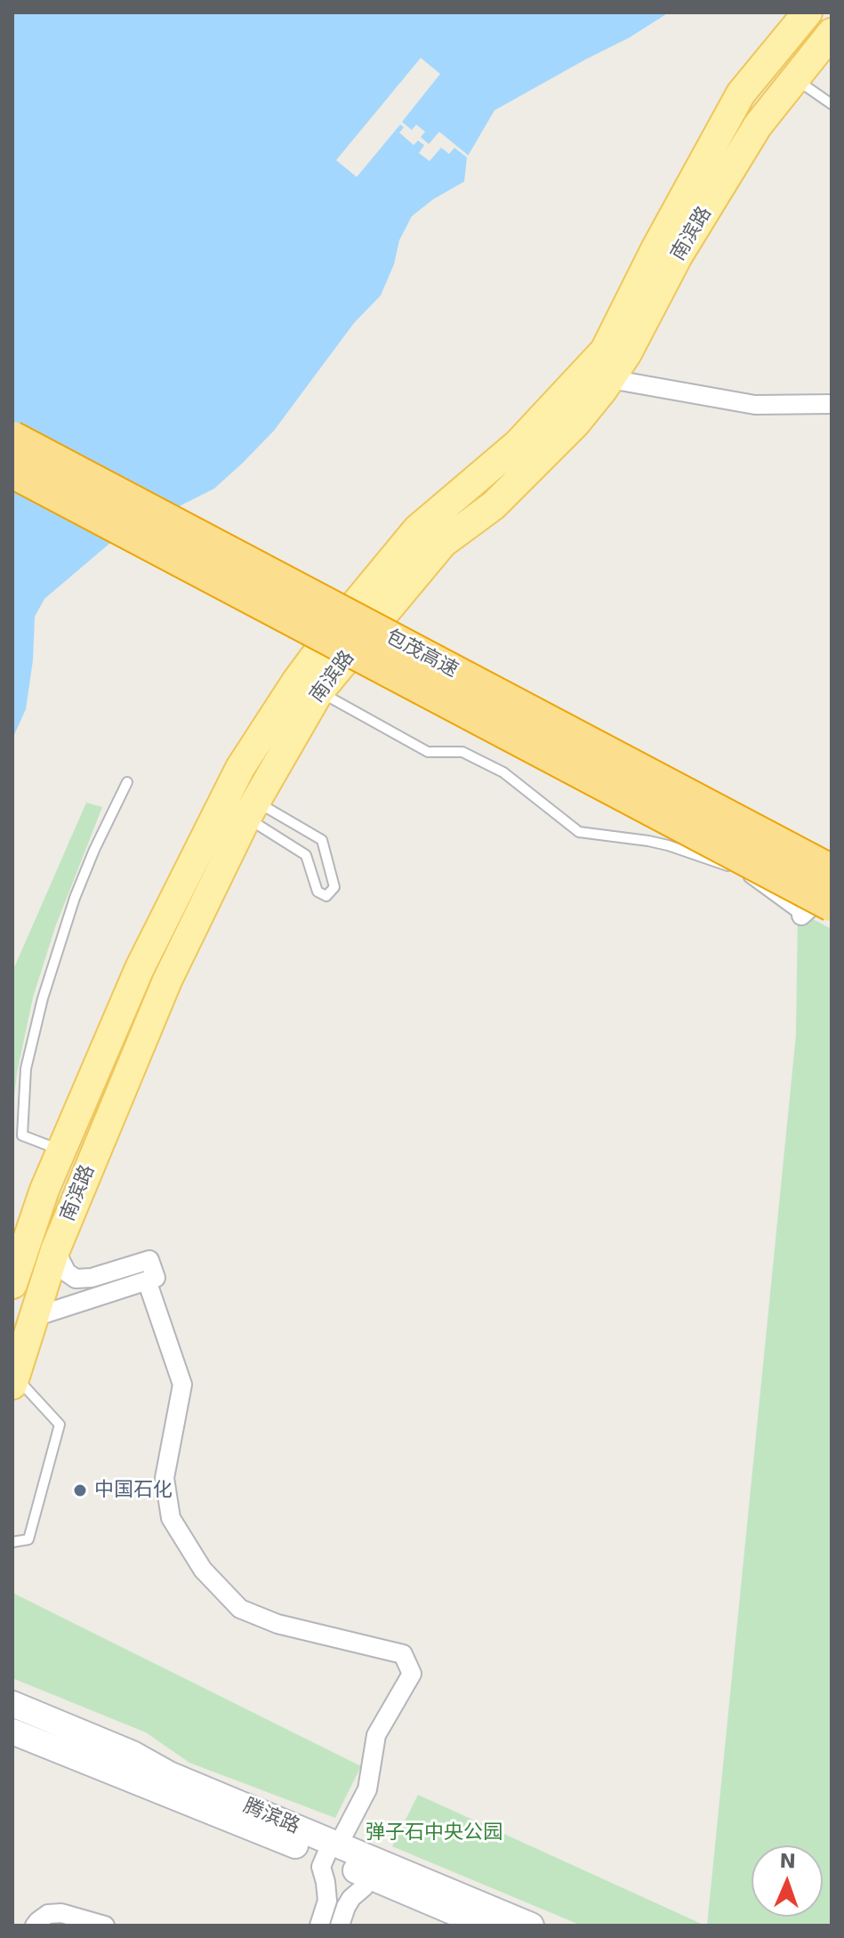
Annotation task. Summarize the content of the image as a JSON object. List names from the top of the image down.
{
  "streets": {
    "highway": ["包茂高速"],
    "main road": ["南滨路"],
    "street": ["腾滨路"]
  },
  "parks": ["弹子石中央公园"],
  "places": ["中国石化"],
  "north": "top"
}
